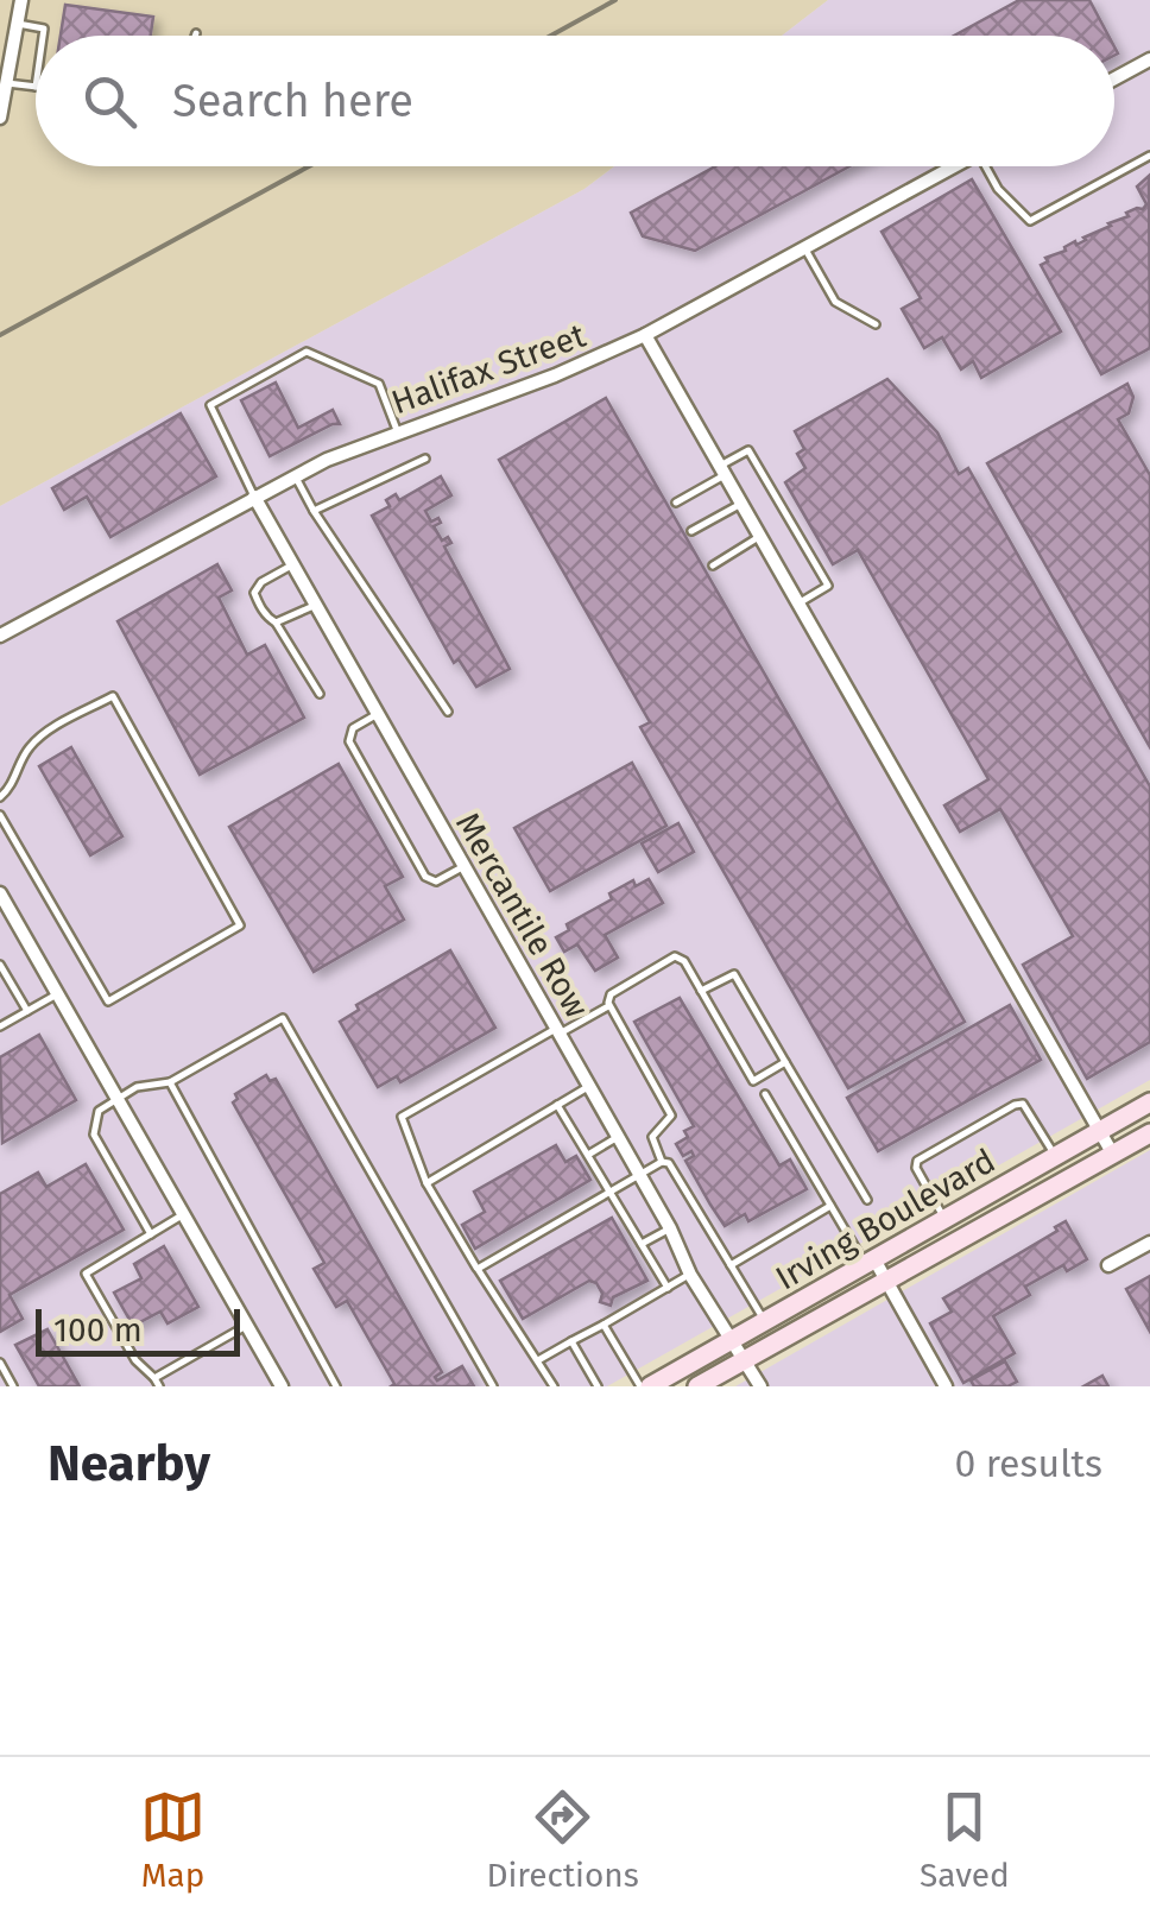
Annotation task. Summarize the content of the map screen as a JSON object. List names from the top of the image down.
{
  "streets": {
    "main road": ["Irving Boulevard"],
    "street": ["Halifax Street", "Mercantile Row"]
  },
  "crossings": [
    ["Halifax Street", "Mercantile Row"],
    ["Mercantile Row", "Irving Boulevard"]
  ],
  "scale_bar": "100 m",
  "page": {
    "search": "Search here",
    "scale": "100 m",
    "heading": ["Nearby", "0 results"],
    "nav": ["Map", "Directions", "Saved"]
  }
}
